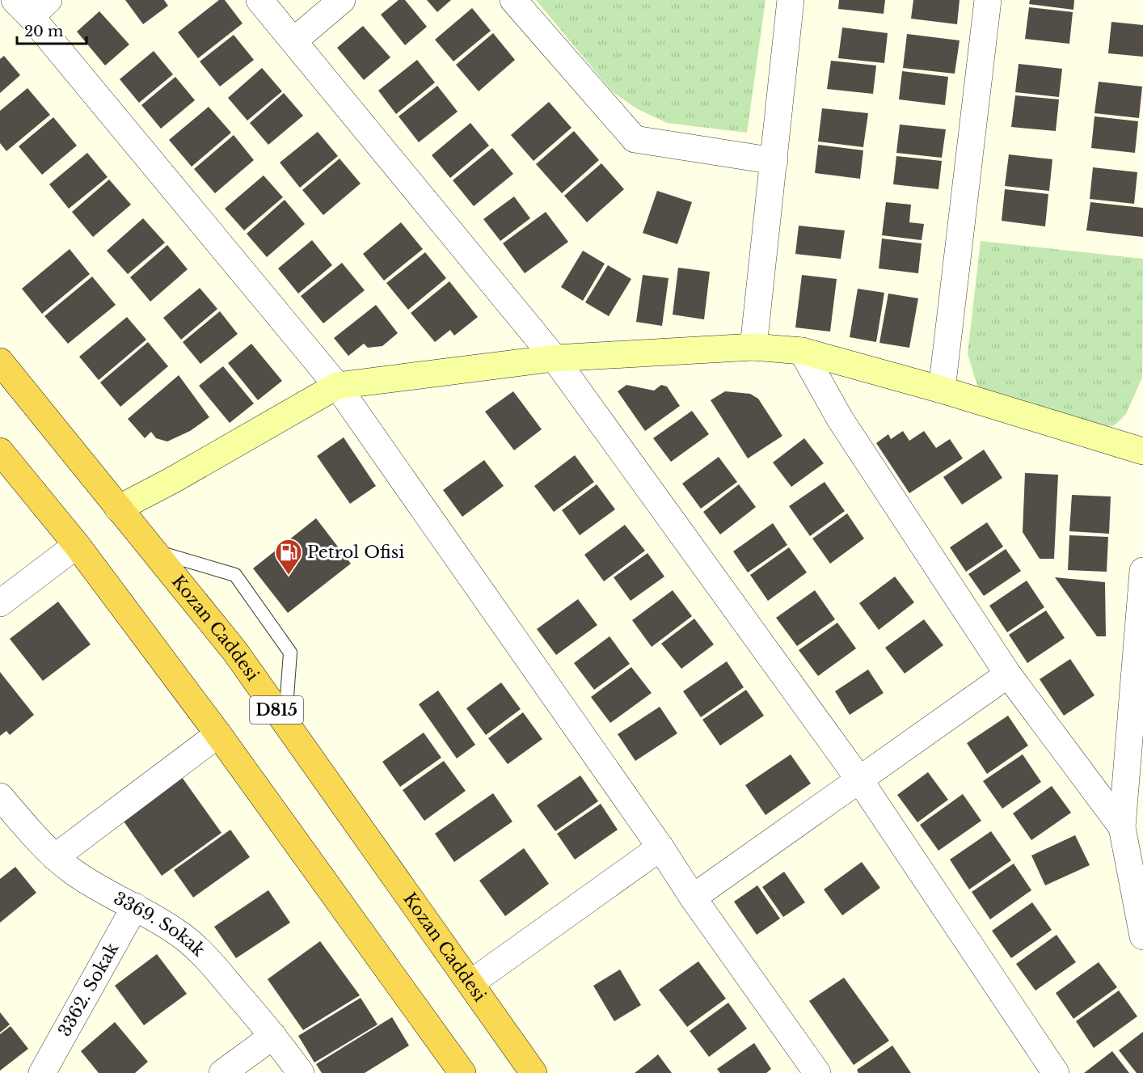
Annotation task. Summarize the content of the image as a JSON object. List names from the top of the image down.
{
  "streets": {
    "highway": ["Kozan Caddesi", "D815"],
    "street": ["3369. Sokak", "3362. Sokak"]
  },
  "crossings": [
    ["3369. Sokak", "3362. Sokak"]
  ],
  "places": {
    "fuel station": ["Petrol Ofisi"]
  },
  "scale_bar": "20 m"
}
